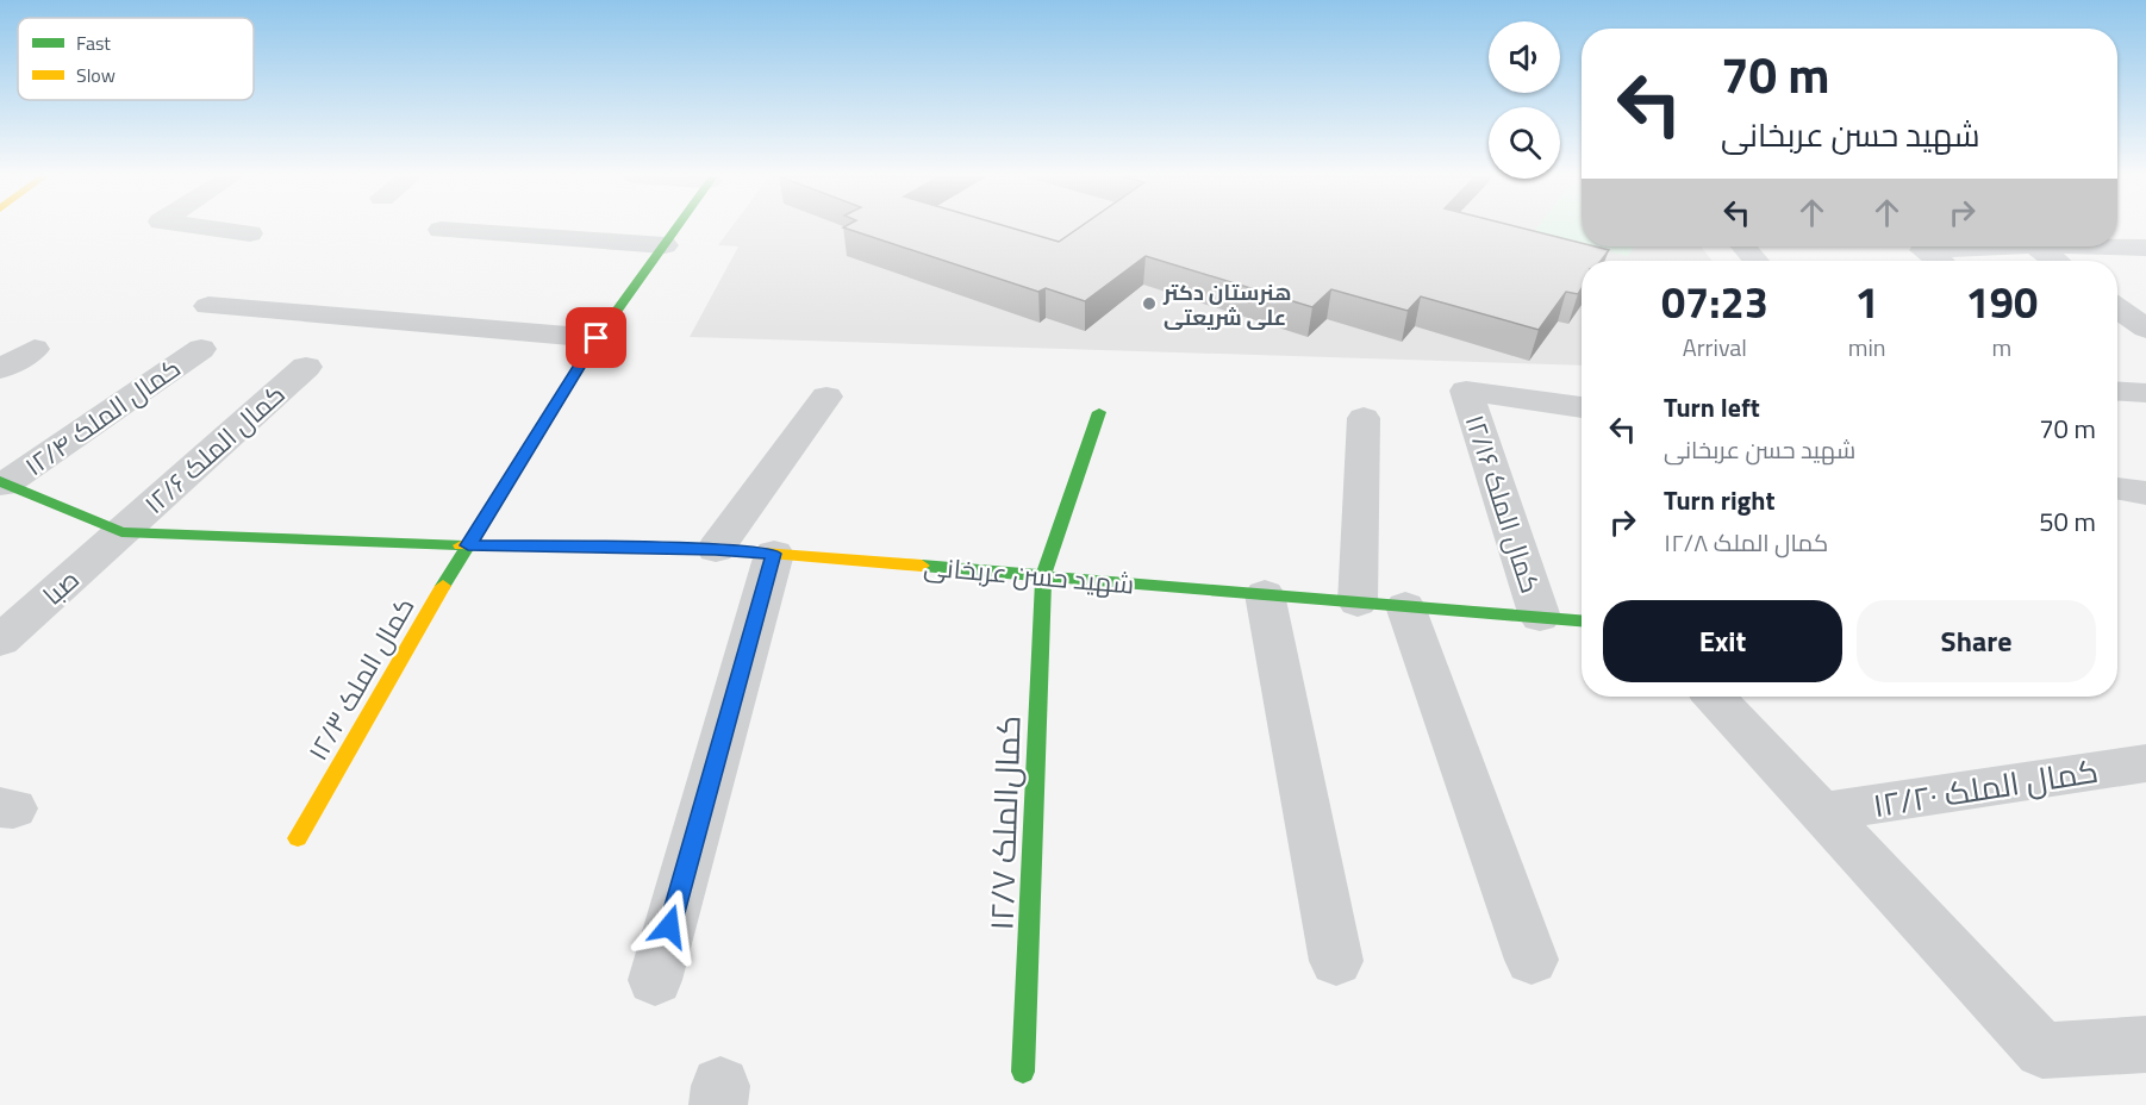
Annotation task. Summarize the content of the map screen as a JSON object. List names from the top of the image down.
{
  "streets": {
    "street": [
      "کمال الملک ۱۲/۴",
      "کمال الملک ۱۲/۶",
      "کمال الملک ۱۲/۱۶",
      "شهید حسن عربخانی",
      "صبا",
      "کمال الملک ۱۲/۳",
      "کمال الملک ۱۲/۲۰",
      "کمال‌الملک ۱۲/۷"
    ]
  },
  "crossings": [
    ["کمال الملک ۱۲/۴", "شهید حسن عربخانی"],
    ["کمال الملک ۱۲/۶", "شهید حسن عربخانی"],
    ["کمال الملک ۱۲/۶", "صبا"],
    ["کمال الملک ۱۲/۱۶", "شهید حسن عربخانی"],
    ["شهید حسن عربخانی", "صبا"],
    ["شهید حسن عربخانی", "کمال الملک ۱۲/۳"],
    ["شهید حسن عربخانی", "کمال‌الملک ۱۲/۷"]
  ],
  "places": ["هنرستان دکتر علی شریعتی"],
  "legend": ["Fast", "Slow"],
  "page": {
    "turn": ["70 m", "شهید حسن عربخانی"],
    "eta": [
      "07:23",
      "Arrival",
      "1",
      "min",
      "190",
      "m"
    ],
    "list": [
      {
        "name": "Turn left",
        "note": "شهید حسن عربخانی",
        "value": "70 m"
      },
      {
        "name": "Turn right",
        "note": "کمال الملک ۱۲/۸",
        "value": "50 m"
      }
    ],
    "buttons": ["Exit", "Share"]
  }
}
